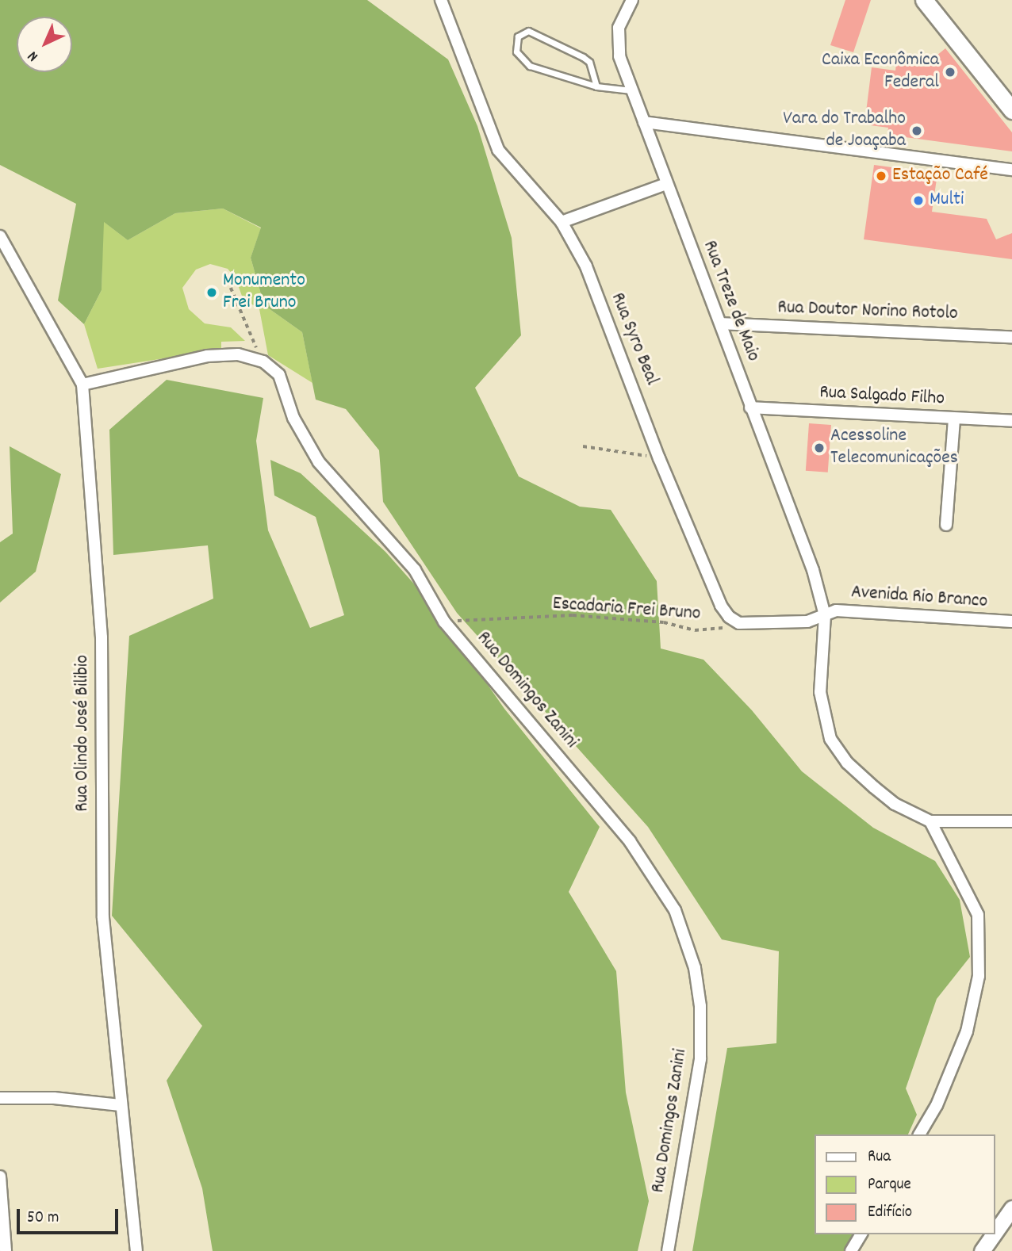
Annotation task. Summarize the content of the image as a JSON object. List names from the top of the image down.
{
  "streets": {
    "street": [
      "Rua Treze de Maio",
      "Rua Doutor Norino Rotolo",
      "Rua Syro Beal",
      "Rua Salgado Filho",
      "Avenida Rio Branco",
      "Rua Domingos Zanini",
      "Rua Olindo José Bilibio"
    ],
    "path": ["Escadaria Frei Bruno"]
  },
  "crossings": [
    ["Rua Treze de Maio", "Rua Doutor Norino Rotolo"],
    ["Rua Treze de Maio", "Rua Salgado Filho"],
    ["Rua Treze de Maio", "Avenida Rio Branco"],
    ["Rua Syro Beal", "Escadaria Frei Bruno"],
    ["Escadaria Frei Bruno", "Rua Domingos Zanini"]
  ],
  "places": [
    "Caixa Econômica Federal",
    "Vara do Trabalho de Joaçaba",
    "Estação Café",
    "Multi",
    "Monumento Frei Bruno",
    "Acessoline Telecomunicações"
  ],
  "legend": ["Rua", "Parque", "Edifício"],
  "scale_bar": "50 m",
  "north": "bottom left"
}
